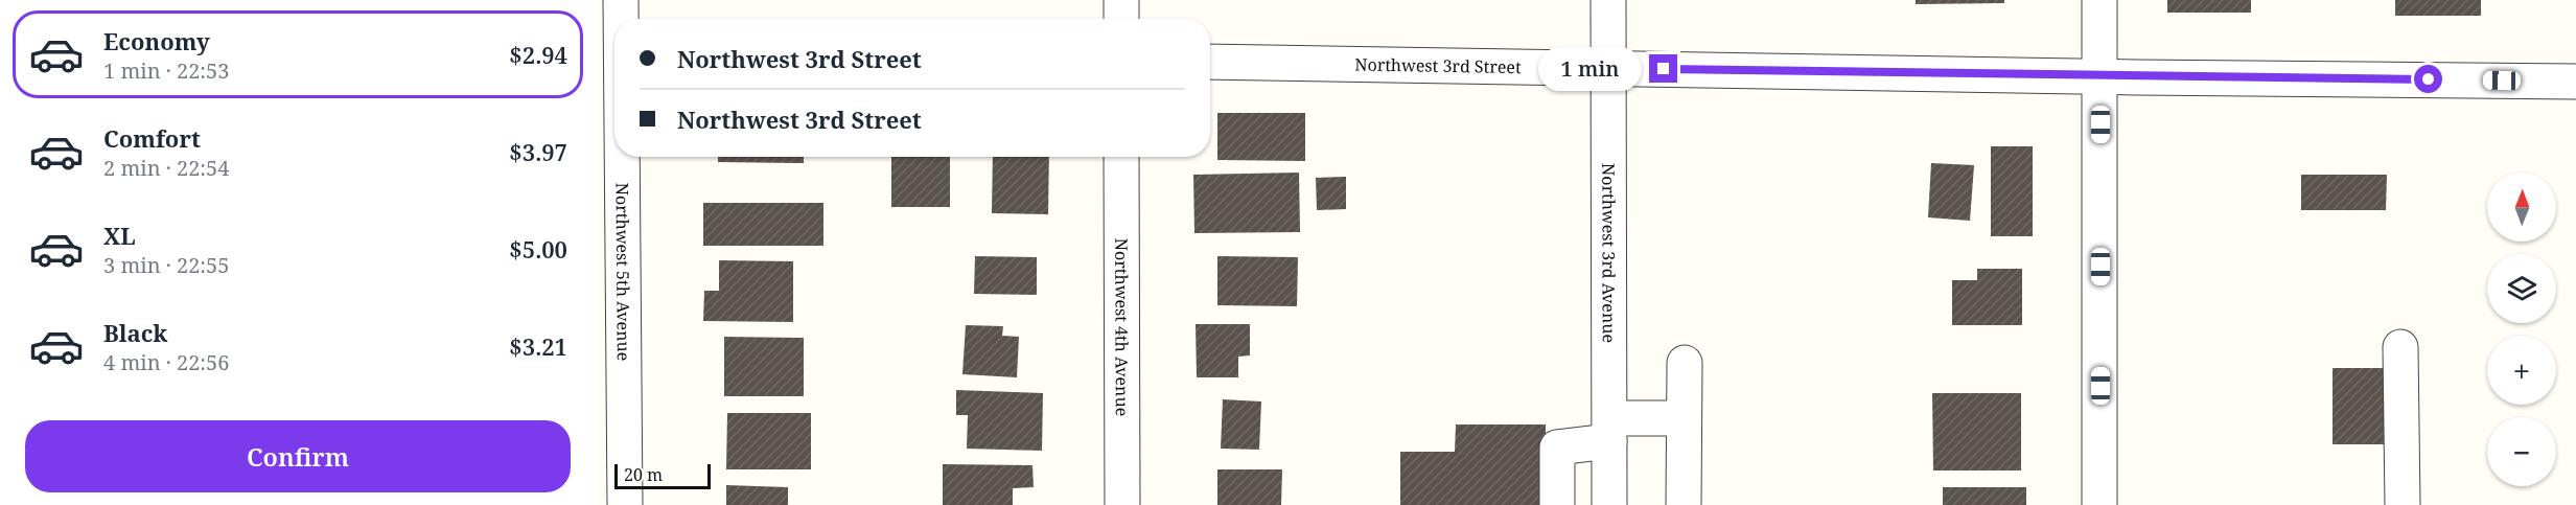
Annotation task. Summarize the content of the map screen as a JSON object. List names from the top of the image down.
{
  "streets": {
    "street": [
      "Northwest 3rd Street",
      "Northwest 3rd Avenue",
      "Northwest 5th Avenue",
      "Northwest 4th Avenue"
    ]
  },
  "crossings": [
    ["Northwest 3rd Street", "Northwest 3rd Avenue"]
  ],
  "scale_bar": "20 m",
  "north": "top",
  "page": {
    "list": [
      {
        "name": "Economy",
        "note": "1 min · 22:53",
        "value": "$2.94"
      },
      {
        "name": "Comfort",
        "note": "2 min · 22:54",
        "value": "$3.97"
      },
      {
        "name": "XL",
        "note": "3 min · 22:55",
        "value": "$5.00"
      },
      {
        "name": "Black",
        "note": "4 min · 22:56",
        "value": "$3.21"
      }
    ],
    "banner": ["Northwest 3rd Street", "Northwest 3rd Street"],
    "bubble": "1 min",
    "map_buttons": ["+", "−"],
    "buttons": "Confirm",
    "scale": "20 m"
  }
}
